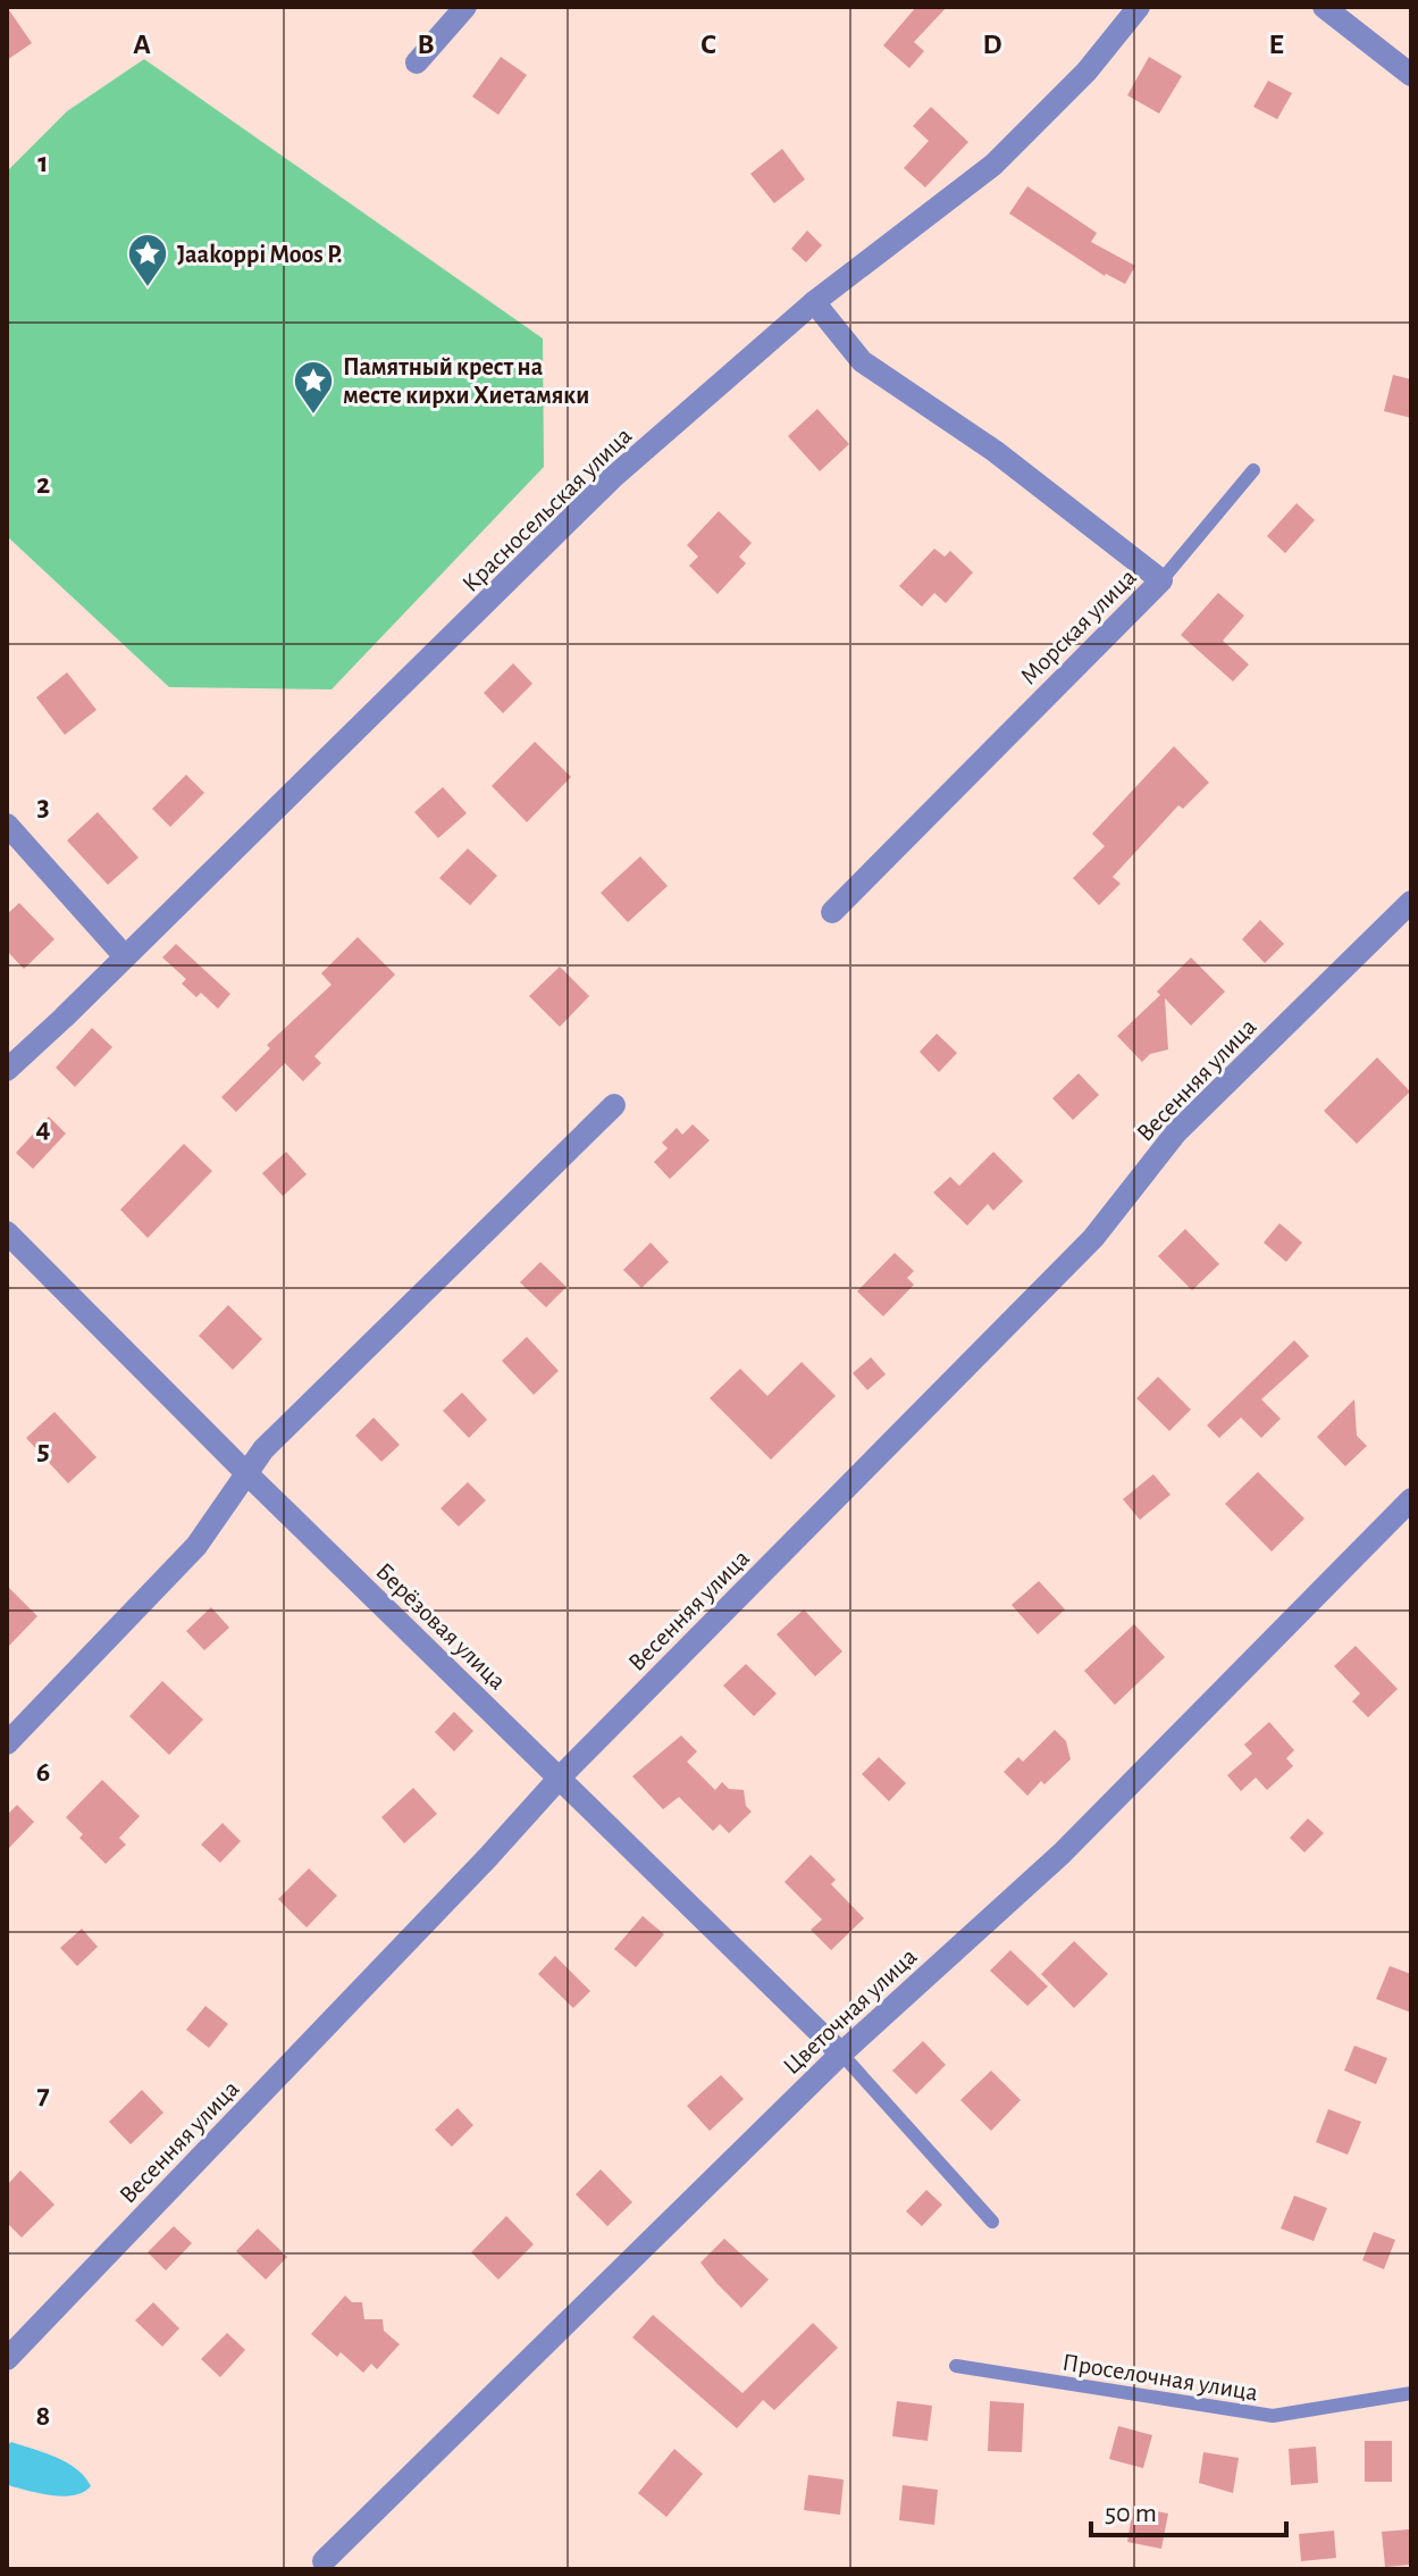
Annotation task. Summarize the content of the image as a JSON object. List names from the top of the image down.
{
  "streets": {
    "street": [
      "Красносельская улица",
      "Морская улица",
      "Весенняя улица",
      "Берёзовая улица",
      "Цветочная улица"
    ],
    "lane": ["Проселочная улица"]
  },
  "crossings": [
    ["Красносельская улица", "Морская улица"],
    ["Весенняя улица", "Берёзовая улица"],
    ["Берёзовая улица", "Цветочная улица"]
  ],
  "places": {
    "place": ["Jaakoppi Moos P.", "Памятный крест на месте кирхи Хиетамяки"]
  },
  "scale_bar": "50 m",
  "grid": {
    "columns": [
      "A",
      "B",
      "C",
      "D",
      "E"
    ],
    "rows": [
      "1",
      "2",
      "3",
      "4",
      "5",
      "6",
      "7",
      "8"
    ]
  }
}
